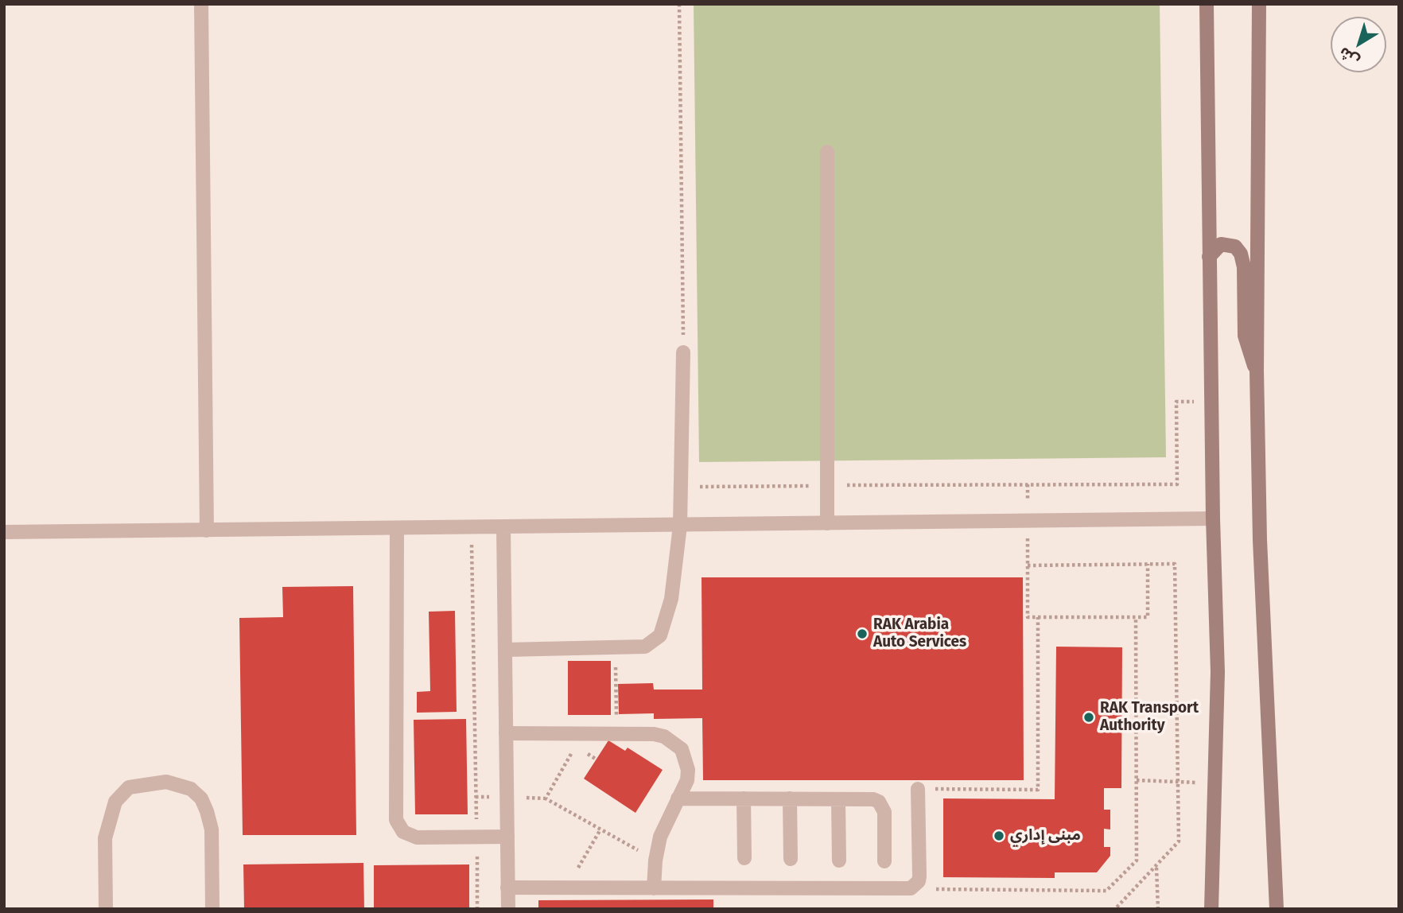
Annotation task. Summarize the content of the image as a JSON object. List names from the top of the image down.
{
  "places": ["RAK Arabia Auto Services", "RAK Transport Authority", "مبنى إداري"],
  "north": "bottom left"
}
